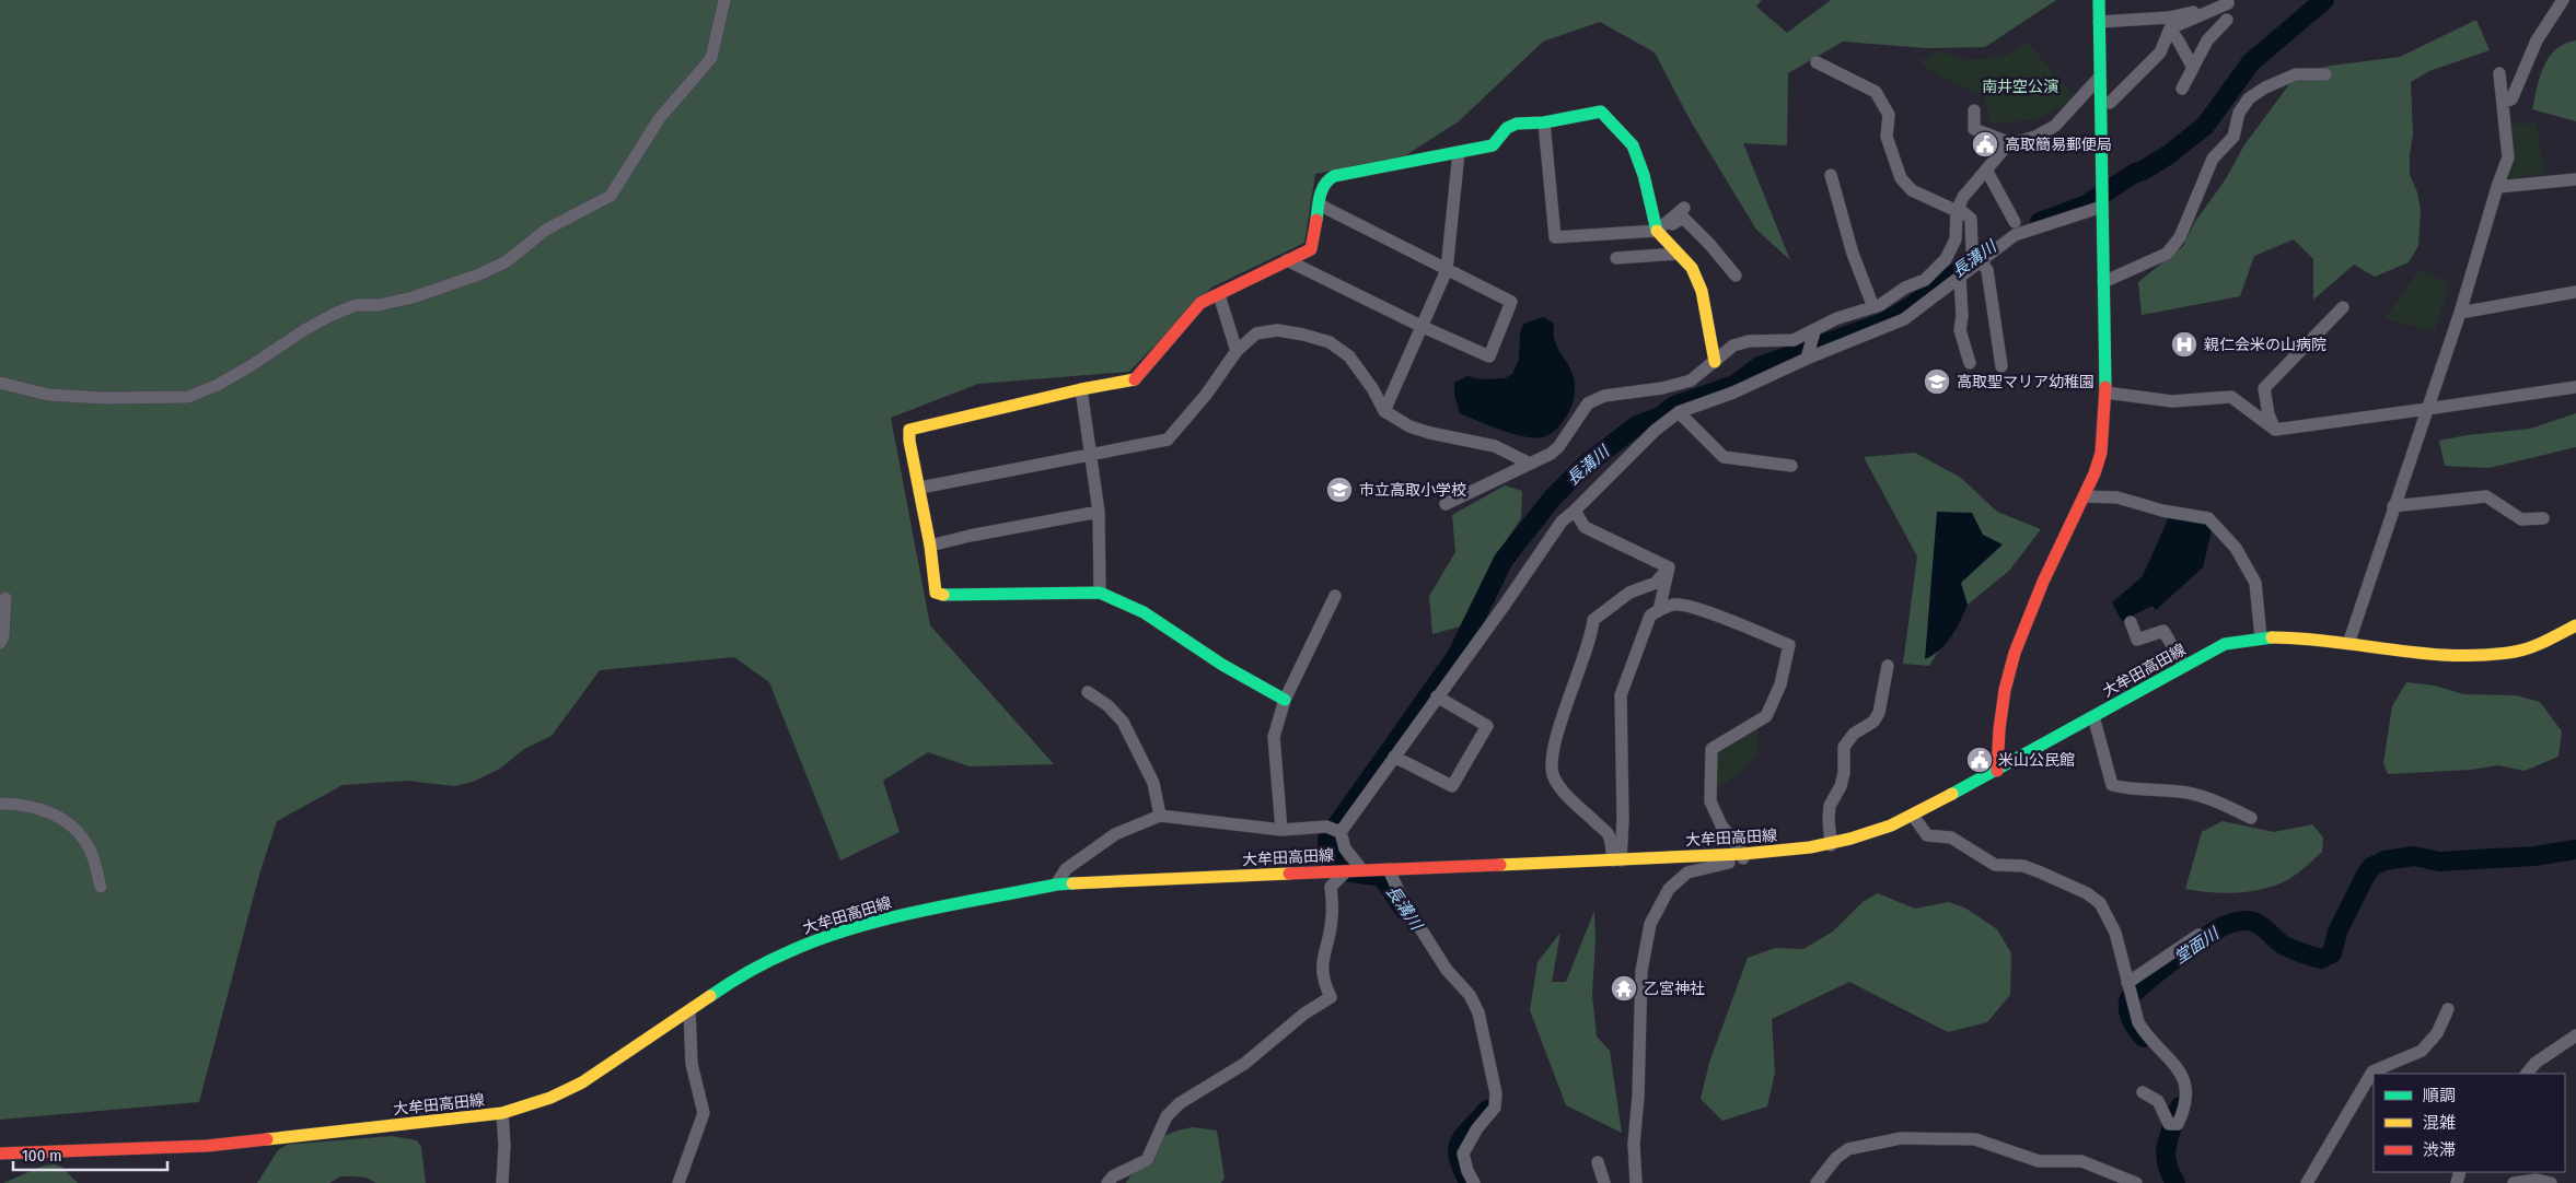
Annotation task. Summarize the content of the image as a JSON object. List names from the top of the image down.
{
  "streets": {
    "main road": ["大牟田高田線"]
  },
  "water": ["長溝川", "堂面川"],
  "parks": ["南井空公演"],
  "places": {
    "public building": ["高取簡易郵便局", "米山公民館"],
    "hospital": ["親仁会米の山病院"],
    "school or university": ["高取聖マリア幼稚園", "市立高取小学校"],
    "temple": ["乙宮神社"]
  },
  "legend": ["順調", "混雑", "渋滞"],
  "scale_bar": "100 m"
}
